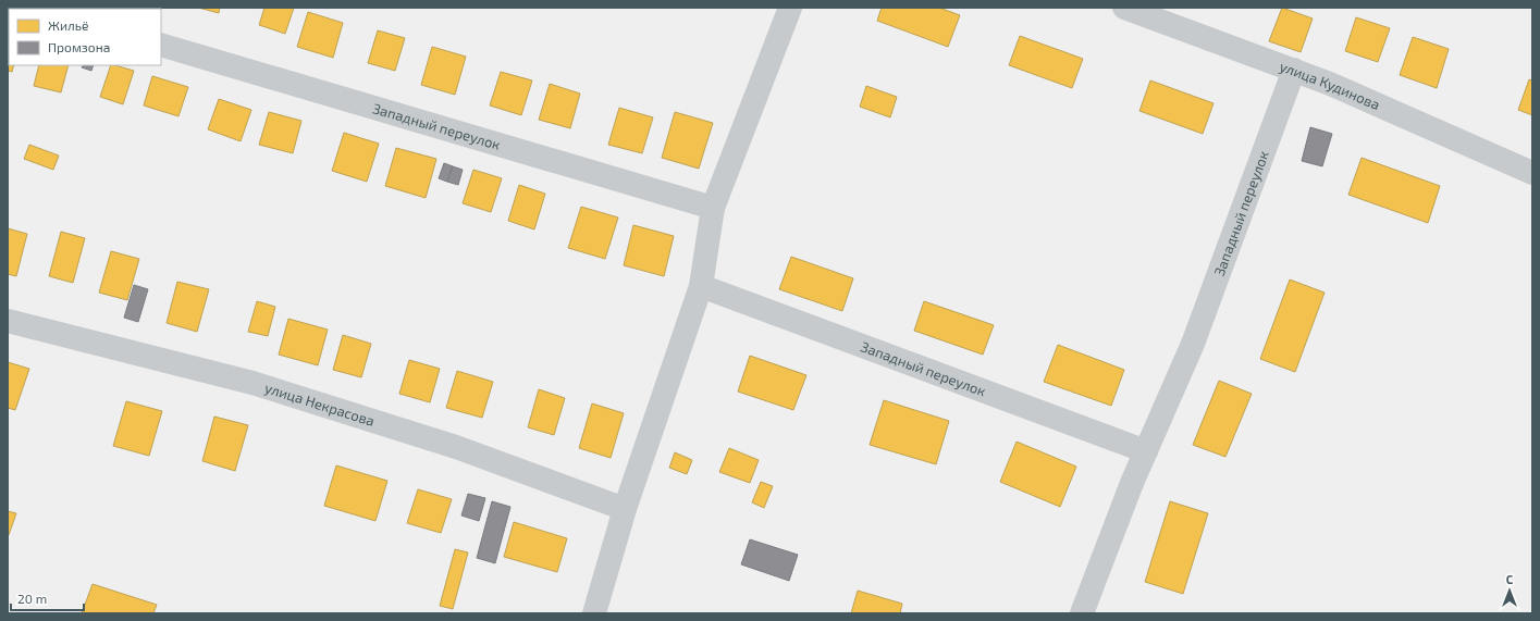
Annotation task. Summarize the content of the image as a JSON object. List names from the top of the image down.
{
  "streets": {
    "street": ["улица Кудинова", "Западный переулок", "улица Некрасова"]
  },
  "crossings": [
    ["улица Кудинова", "Западный переулок"]
  ],
  "legend": ["Жильё", "Промзона"],
  "scale_bar": "20 m",
  "north": "top"
}
